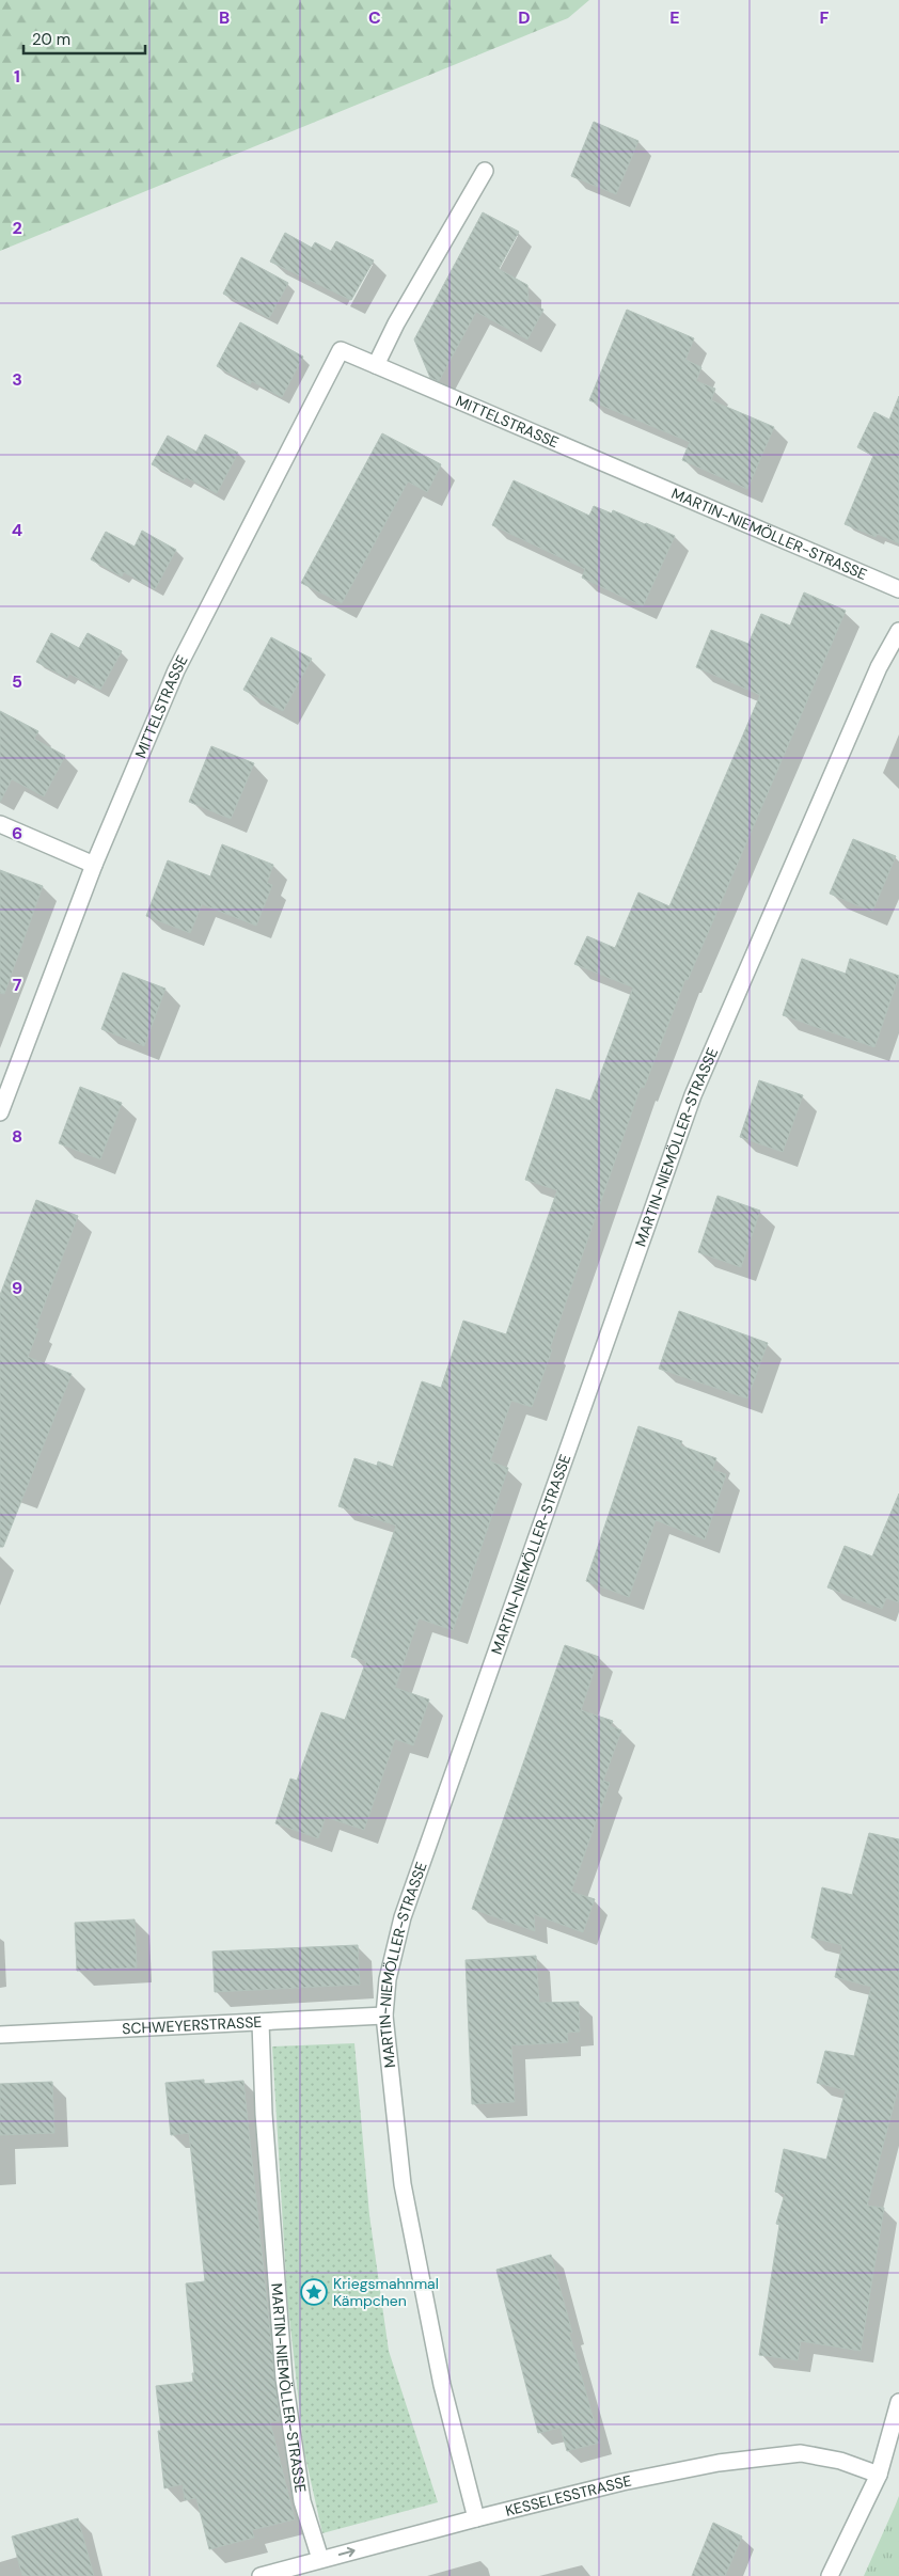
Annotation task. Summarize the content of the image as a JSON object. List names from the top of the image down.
{
  "streets": {
    "street": [
      "MITTELSTRASSE",
      "MARTIN-NIEMÖLLER-STRASSE",
      "SCHWEYERSTRASSE",
      "KESSELESSTRASSE"
    ]
  },
  "crossings": [
    ["MITTELSTRASSE", "MARTIN-NIEMÖLLER-STRASSE"],
    ["MARTIN-NIEMÖLLER-STRASSE", "SCHWEYERSTRASSE"],
    ["MARTIN-NIEMÖLLER-STRASSE", "KESSELESSTRASSE"]
  ],
  "places": {
    "place": ["Kriegsmahnmal Kämpchen"]
  },
  "scale_bar": "20 m",
  "grid": {
    "columns": [
      "B",
      "C",
      "D",
      "E",
      "F"
    ],
    "rows": [
      "1",
      "2",
      "3",
      "4",
      "5",
      "6",
      "7",
      "8",
      "9"
    ]
  }
}
